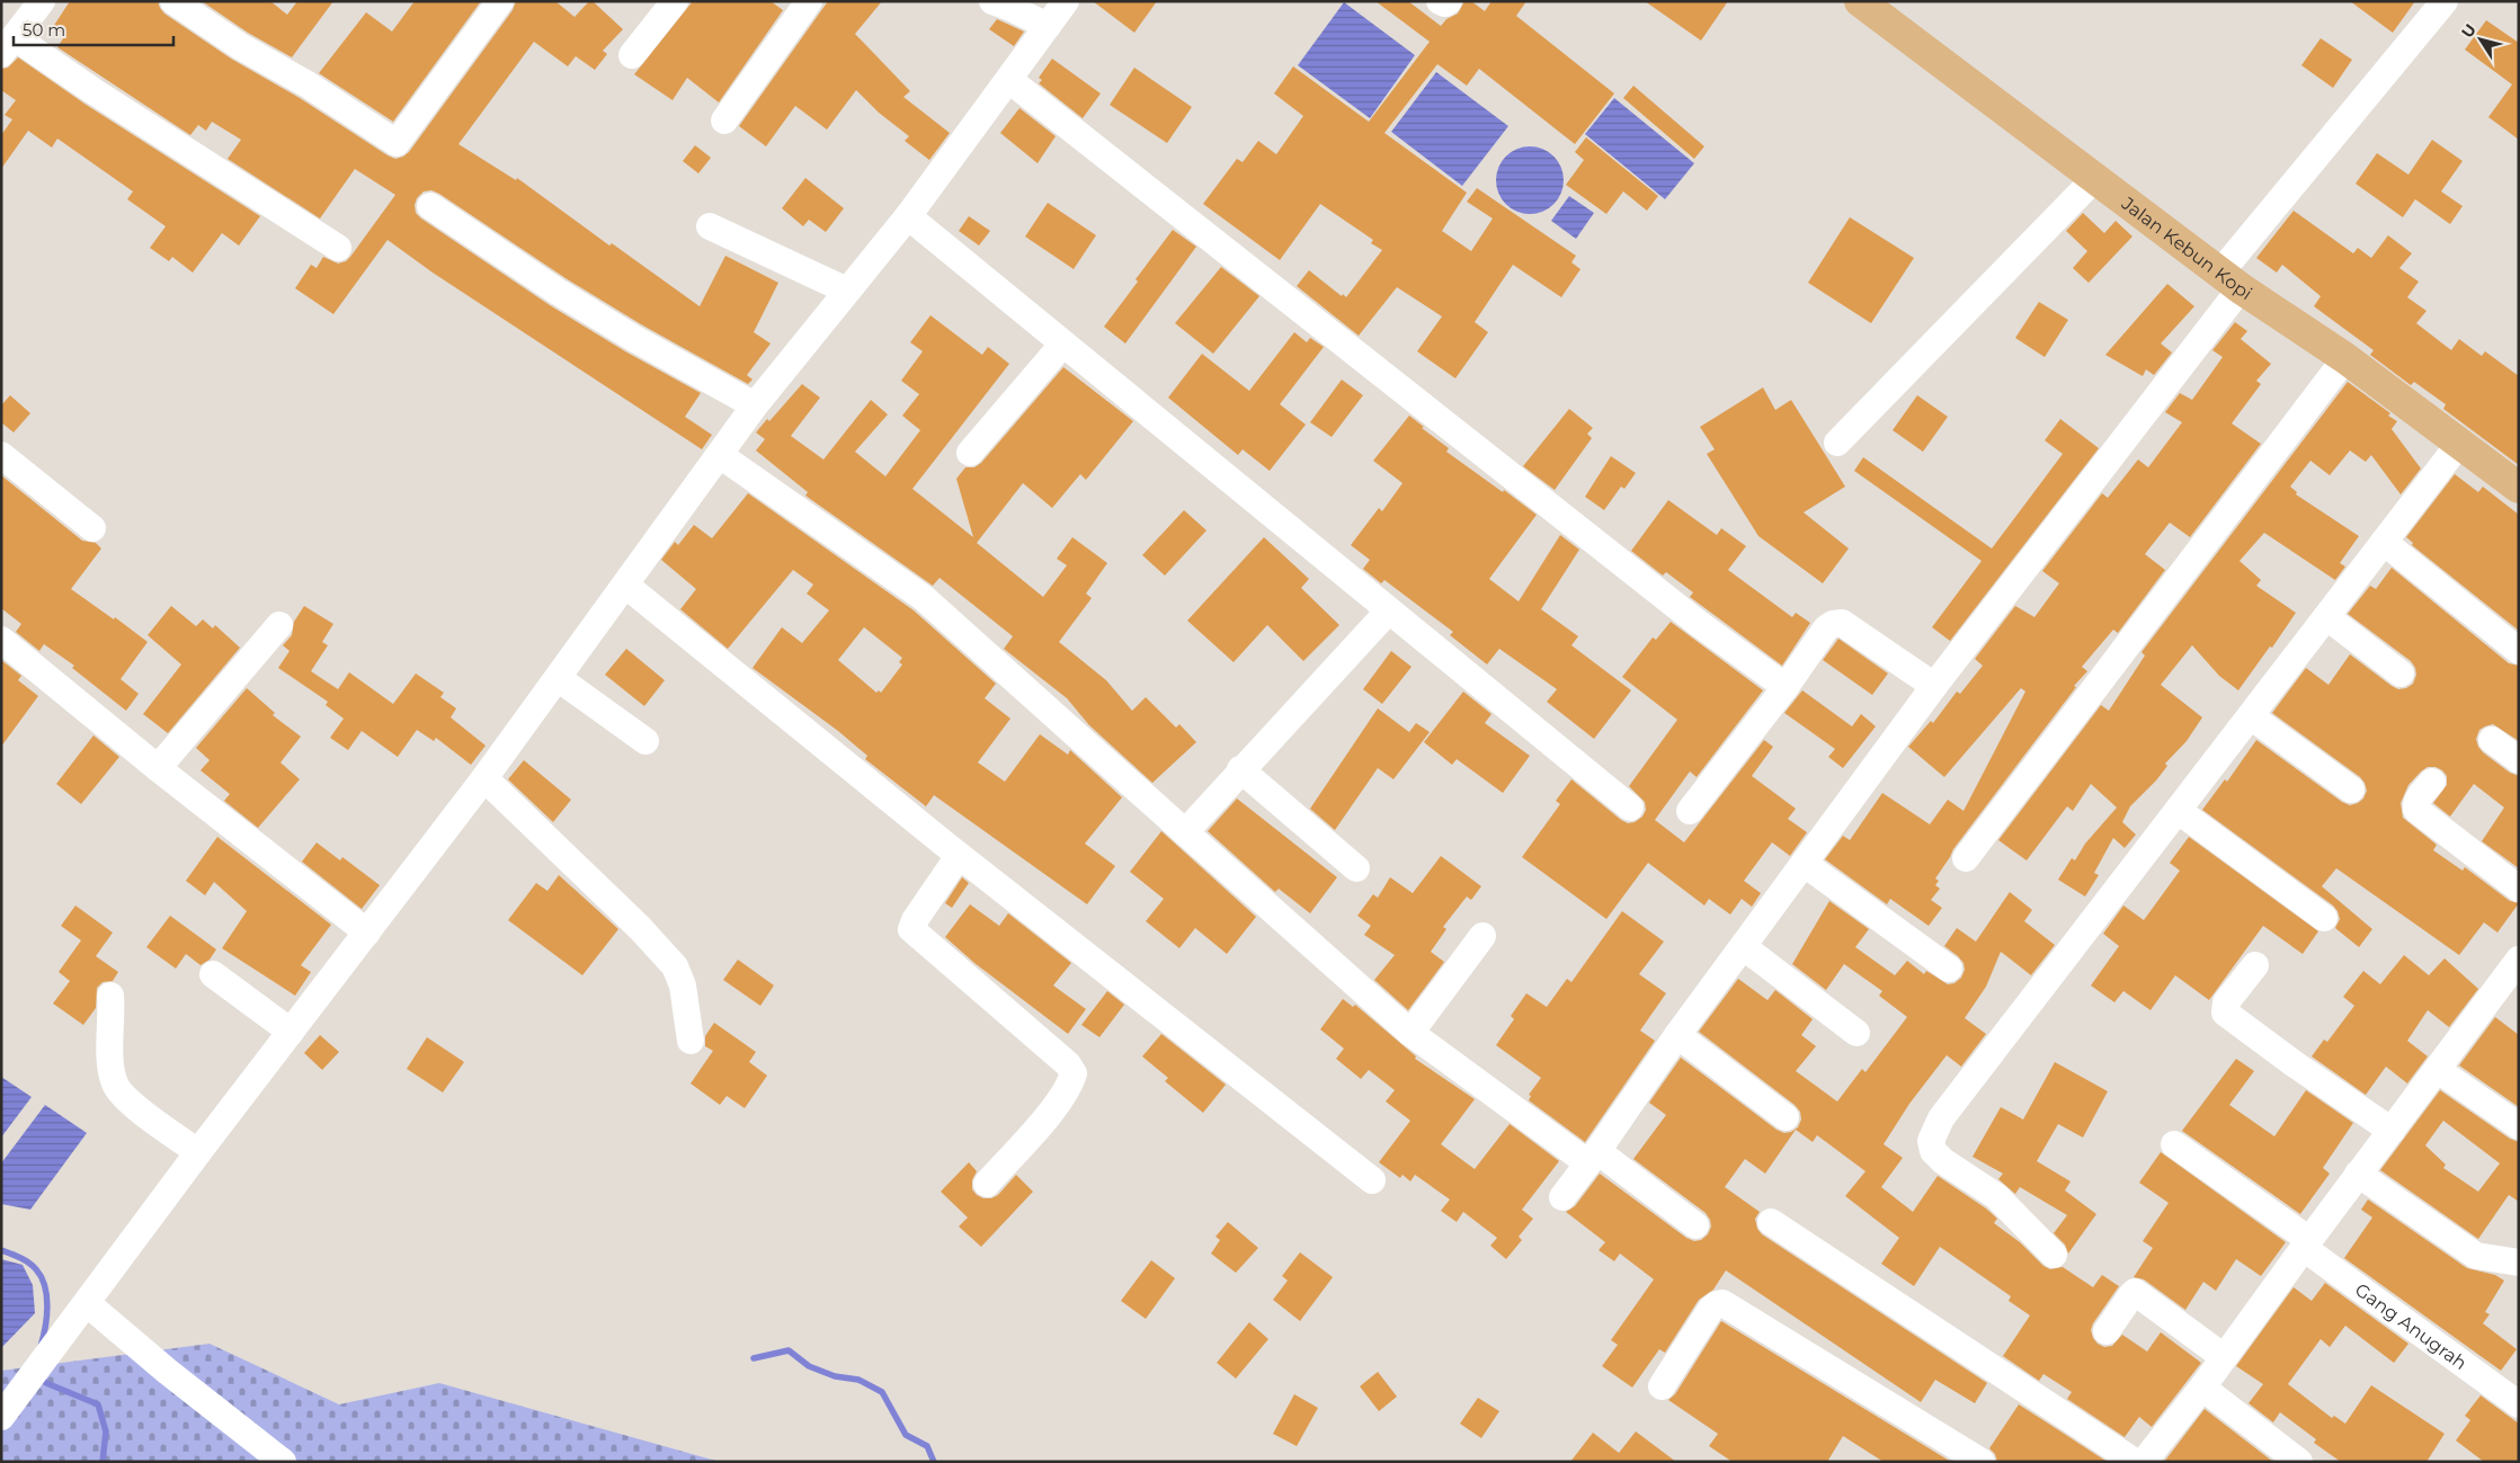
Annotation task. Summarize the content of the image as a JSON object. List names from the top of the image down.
{
  "streets": {
    "main road": ["Jalan Kebun Kopi"],
    "street": ["Gang Anugrah"]
  },
  "scale_bar": "50 m",
  "north": "top left"
}
